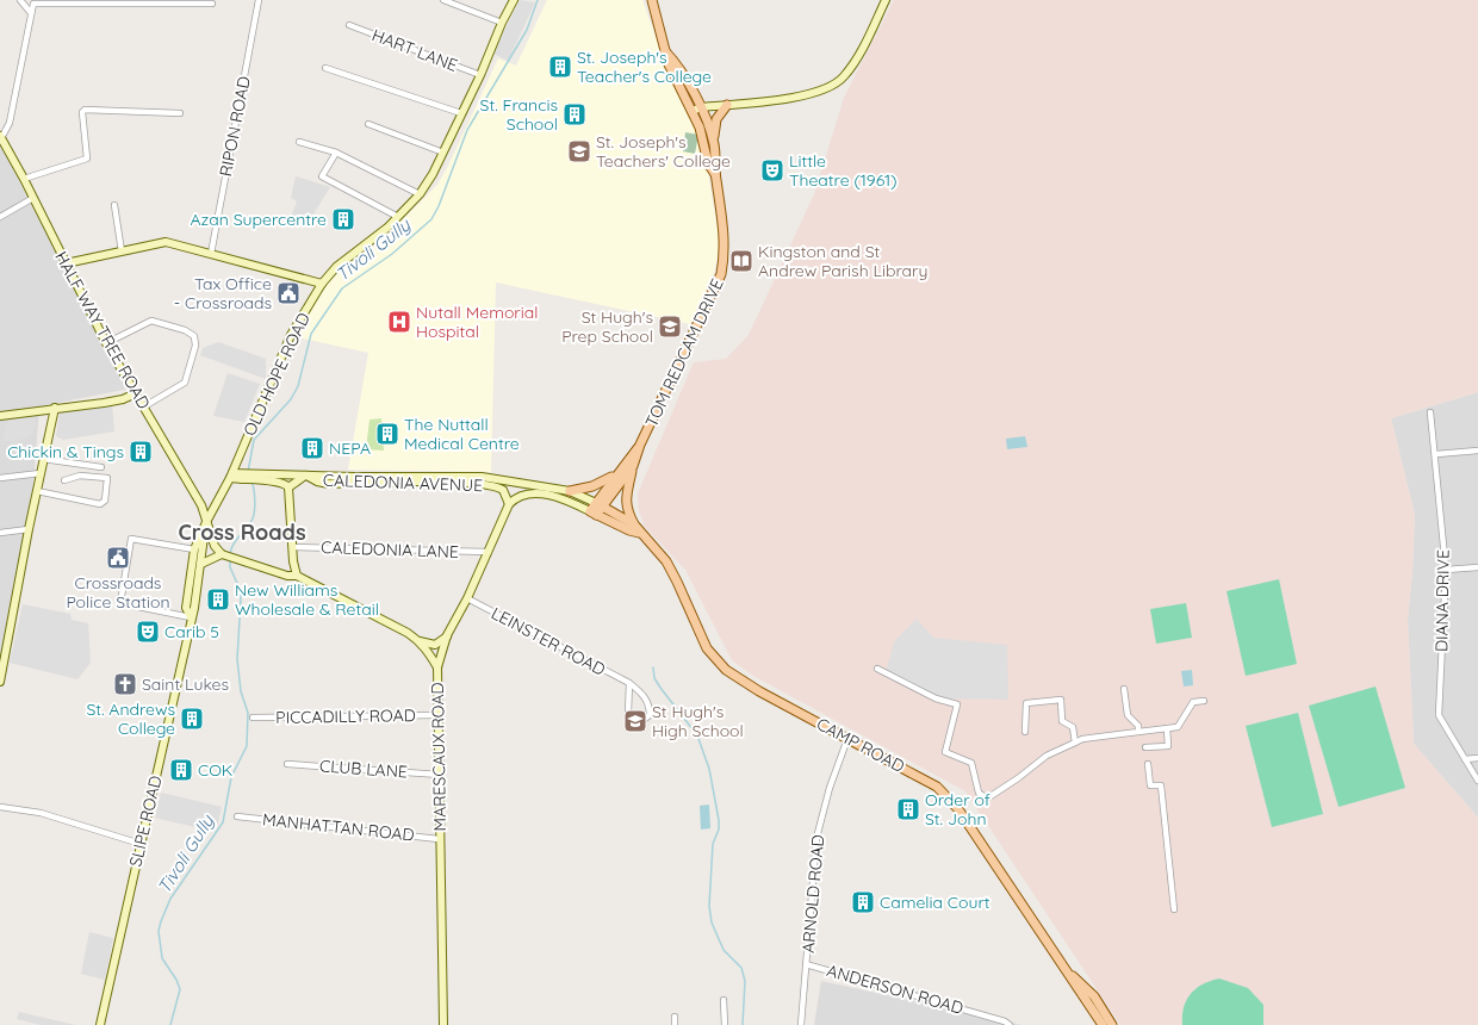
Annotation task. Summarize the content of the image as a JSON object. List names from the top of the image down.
{
  "streets": {
    "main road": [
      "HALF WAY TREE ROAD",
      "TOM REDCAM DRIVE",
      "OLD HOPE ROAD",
      "CALEDONIA AVENUE",
      "CAMP ROAD",
      "MARESCAUX ROAD",
      "SLIPE ROAD"
    ],
    "street": [
      "HART LANE",
      "RIPON ROAD",
      "CALEDONIA LANE",
      "DIANA DRIVE",
      "LEINSTER ROAD",
      "PICCADILLY ROAD",
      "CLUB LANE",
      "MANHATTAN ROAD",
      "ARNOLD ROAD",
      "ANDERSON ROAD"
    ]
  },
  "crossings": [
    ["HART LANE", "OLD HOPE ROAD"],
    ["HALF WAY TREE ROAD", "OLD HOPE ROAD"],
    ["HALF WAY TREE ROAD", "SLIPE ROAD"],
    ["TOM REDCAM DRIVE", "CALEDONIA AVENUE"],
    ["TOM REDCAM DRIVE", "CAMP ROAD"],
    ["OLD HOPE ROAD", "SLIPE ROAD"],
    ["CALEDONIA AVENUE", "MARESCAUX ROAD"],
    ["CALEDONIA LANE", "MARESCAUX ROAD"],
    ["LEINSTER ROAD", "MARESCAUX ROAD"],
    ["PICCADILLY ROAD", "MARESCAUX ROAD"],
    ["CAMP ROAD", "ARNOLD ROAD"],
    ["MARESCAUX ROAD", "CLUB LANE"],
    ["MARESCAUX ROAD", "MANHATTAN ROAD"],
    ["ARNOLD ROAD", "ANDERSON ROAD"]
  ],
  "districts": ["Cross Roads"],
  "water": ["Tivoli Gully"],
  "places": {
    "building": [
      "St. Joseph's Teacher's College",
      "St. Francis School",
      "Azan Supercentre",
      "The Nuttall Medical Centre",
      "NEPA",
      "Chickin & Tings",
      "New Williams Wholesale & Retail",
      "St. Andrews College",
      "COK",
      "Order of St. John",
      "Camelia Court"
    ],
    "school or university": ["St. Joseph's Teachers' College", "St Hugh's Prep School", "St Hugh's High School"],
    "theatre": ["Little Theatre (1961)", "Carib 5"],
    "library": ["Kingston and St Andrew Parish Library"],
    "public building": ["Tax Office - Crossroads", "Crossroads Police Station"],
    "hospital": ["Nutall Memorial Hospital"],
    "church": ["Saint Lukes"]
  }
}
